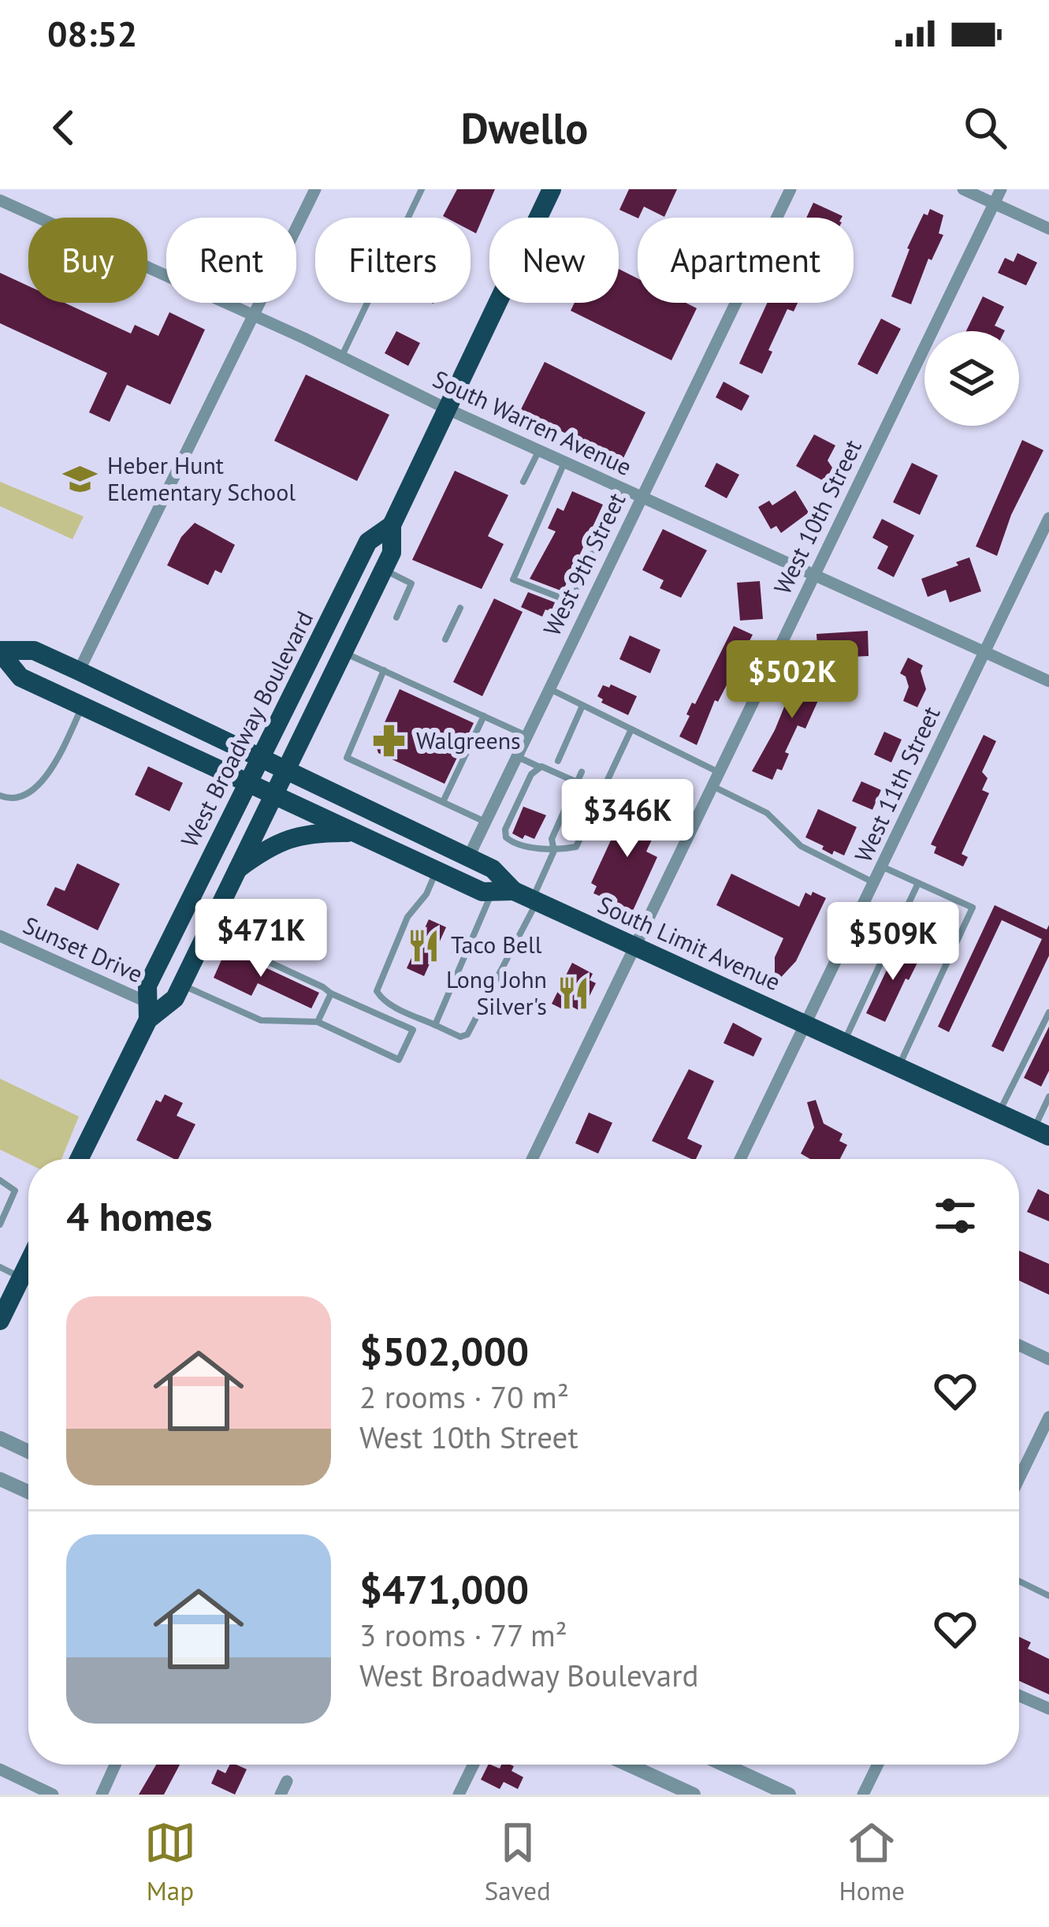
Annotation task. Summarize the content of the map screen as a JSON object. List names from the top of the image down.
{
  "streets": {
    "highway": ["West Broadway Boulevard", "South Limit Avenue"],
    "street": [
      "South Warren Avenue",
      "West 10th Street",
      "West 9th Street",
      "West 11th Street",
      "Sunset Drive"
    ]
  },
  "crossings": [
    ["South Warren Avenue", "West 10th Street"],
    ["South Warren Avenue", "West 9th Street"],
    ["South Warren Avenue", "West Broadway Boulevard"],
    ["South Warren Avenue", "West 11th Street"],
    ["West 10th Street", "South Limit Avenue"],
    ["West 9th Street", "South Limit Avenue"],
    ["West Broadway Boulevard", "South Limit Avenue"],
    ["West Broadway Boulevard", "Sunset Drive"],
    ["West 11th Street", "South Limit Avenue"]
  ],
  "places": {
    "school or university": ["Heber Hunt Elementary School"],
    "pharmacy": ["Walgreens"],
    "restaurant": ["Taco Bell", "Long John Silver's"]
  },
  "page": {
    "status": "08:52",
    "header": "Dwello",
    "chip": [
      "Buy",
      "Rent",
      "Filters",
      "New",
      "Apartment"
    ],
    "price": [
      "$502K",
      "$346K",
      "$471K",
      "$509K"
    ],
    "heading": "4 homes",
    "list": [
      {
        "name": "$502,000",
        "note": "2 rooms · 70 m² · West 10th Street"
      },
      {
        "name": "$471,000",
        "note": "3 rooms · 77 m² · West Broadway Boulevard"
      }
    ],
    "tabs": ["Map", "Saved", "Home"]
  }
}
